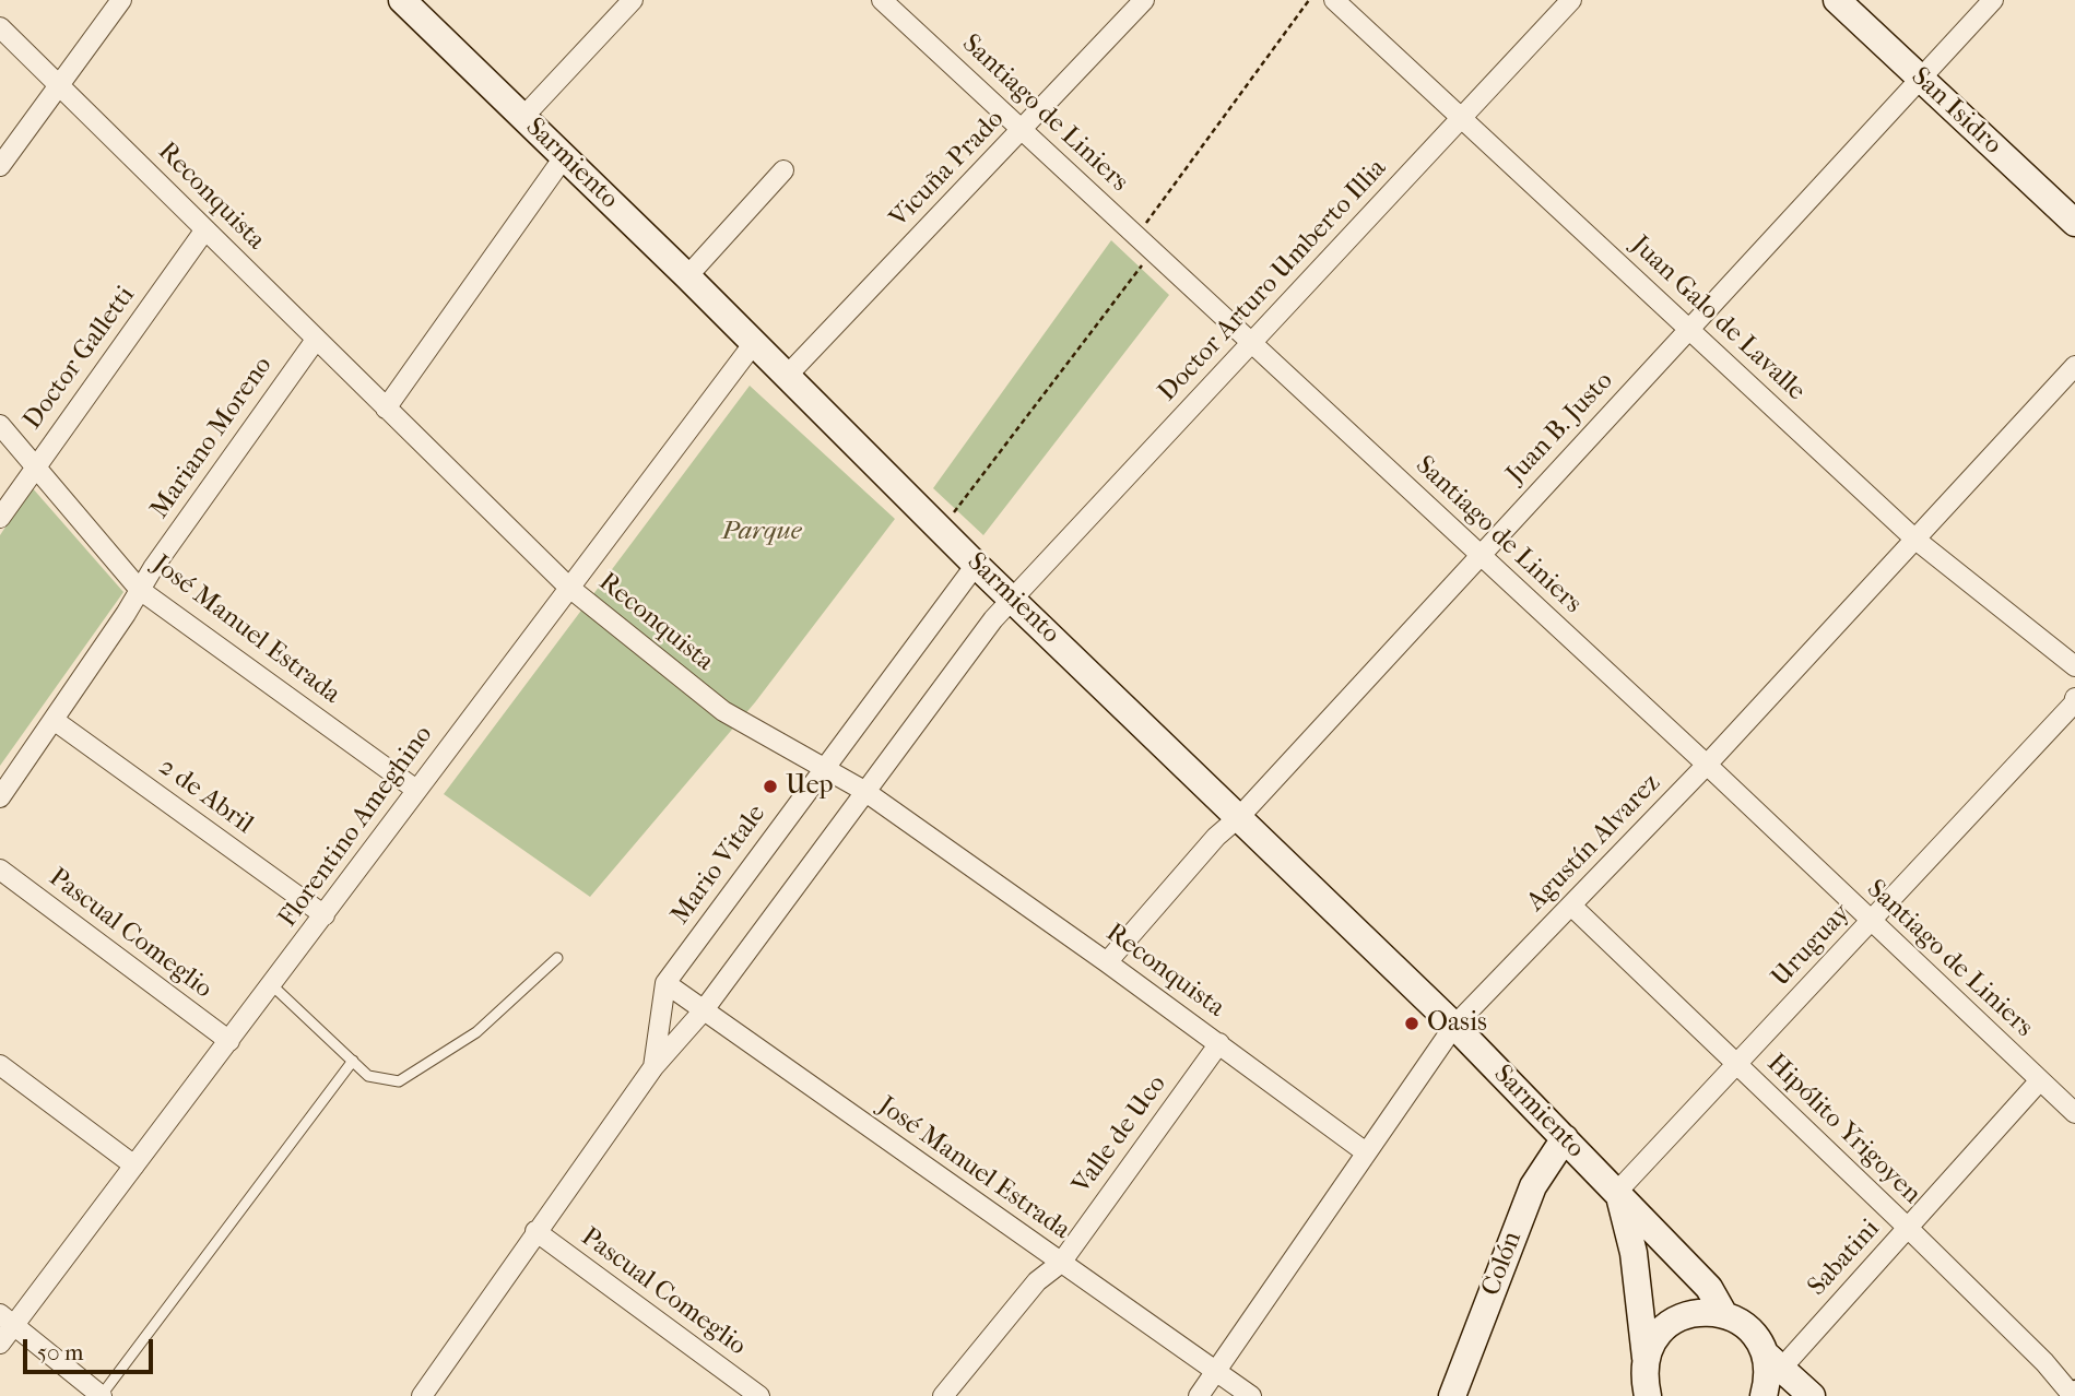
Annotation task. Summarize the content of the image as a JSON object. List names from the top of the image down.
{
  "streets": {
    "street": [
      "San Isidro",
      "Santiago de Liniers",
      "Sarmiento",
      "Vicuña Prado",
      "Reconquista",
      "Doctor Arturo Umberto Illia",
      "Juan Galo de Lavalle",
      "Doctor Galletti",
      "Juan B. Justo",
      "Mariano Moreno",
      "José Manuel Estrada",
      "2 de Abril",
      "Florentino Ameghino",
      "Agustín Alvarez",
      "Mario Vitale",
      "Pascual Comeglio",
      "Uruguay",
      "Hipólito Yrigoyen",
      "Valle de Uco",
      "Sabatini",
      "Colón"
    ]
  },
  "crossings": [
    ["San Isidro", "Juan B. Justo"],
    ["Santiago de Liniers", "Vicuña Prado"],
    ["Santiago de Liniers", "Doctor Arturo Umberto Illia"],
    ["Santiago de Liniers", "Juan B. Justo"],
    ["Santiago de Liniers", "Agustín Alvarez"],
    ["Santiago de Liniers", "Uruguay"],
    ["Santiago de Liniers", "Sabatini"],
    ["Sarmiento", "Vicuña Prado"],
    ["Sarmiento", "Doctor Arturo Umberto Illia"],
    ["Sarmiento", "Juan B. Justo"],
    ["Sarmiento", "Florentino Ameghino"],
    ["Sarmiento", "Agustín Alvarez"],
    ["Sarmiento", "Mario Vitale"],
    ["Sarmiento", "Uruguay"],
    ["Sarmiento", "Colón"],
    ["Reconquista", "Doctor Galletti"],
    ["Reconquista", "Juan B. Justo"],
    ["Reconquista", "Mariano Moreno"],
    ["Reconquista", "Florentino Ameghino"],
    ["Reconquista", "Agustín Alvarez"],
    ["Reconquista", "Mario Vitale"],
    ["Reconquista", "Valle de Uco"],
    ["Doctor Arturo Umberto Illia", "Juan Galo de Lavalle"],
    ["Doctor Arturo Umberto Illia", "Mario Vitale"],
    ["Juan Galo de Lavalle", "Juan B. Justo"],
    ["Juan Galo de Lavalle", "Agustín Alvarez"],
    ["Doctor Galletti", "José Manuel Estrada"],
    ["Mariano Moreno", "José Manuel Estrada"],
    ["Mariano Moreno", "2 de Abril"],
    ["José Manuel Estrada", "Florentino Ameghino"],
    ["José Manuel Estrada", "Agustín Alvarez"],
    ["José Manuel Estrada", "Mario Vitale"],
    ["José Manuel Estrada", "Valle de Uco"],
    ["2 de Abril", "Florentino Ameghino"],
    ["Florentino Ameghino", "Pascual Comeglio"],
    ["Agustín Alvarez", "Hipólito Yrigoyen"],
    ["Mario Vitale", "Pascual Comeglio"],
    ["Uruguay", "Hipólito Yrigoyen"],
    ["Hipólito Yrigoyen", "Sabatini"]
  ],
  "parks": ["Parque"],
  "places": ["Uep", "Oasis"],
  "scale_bar": "50 m"
}
